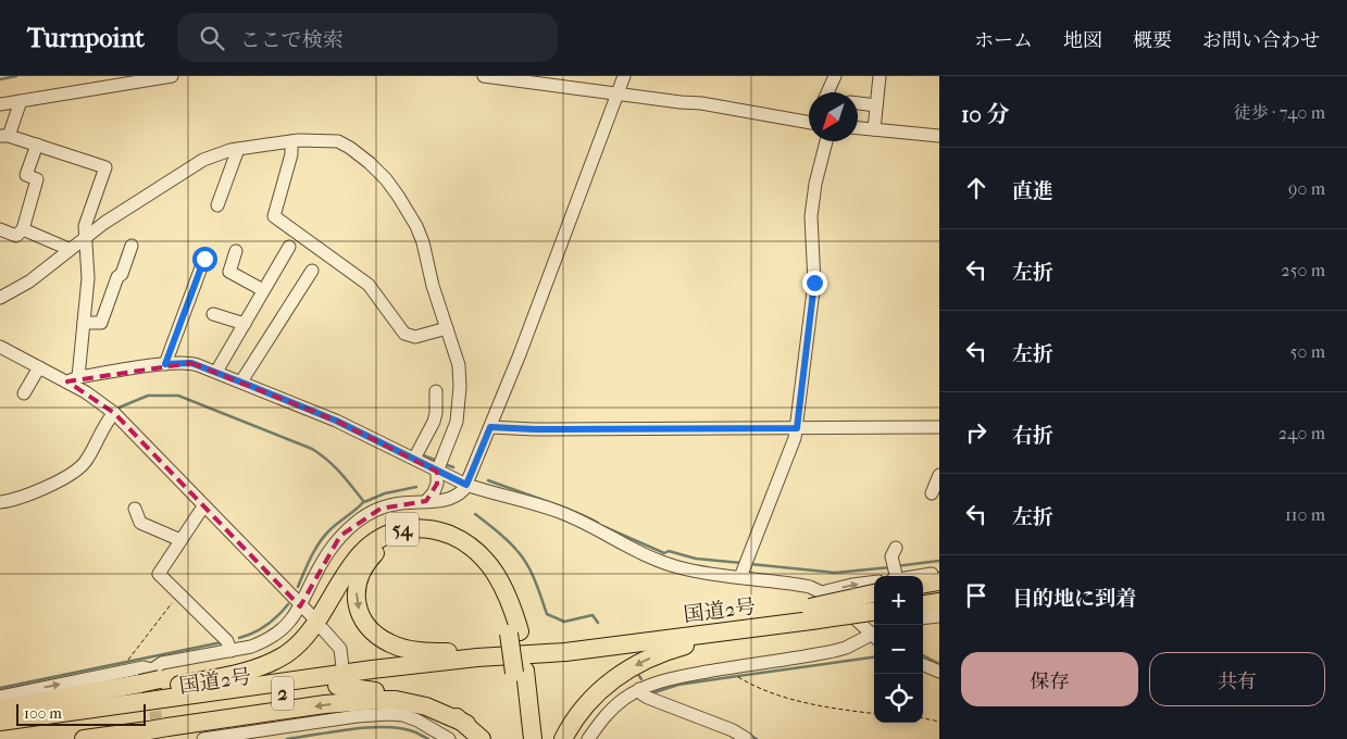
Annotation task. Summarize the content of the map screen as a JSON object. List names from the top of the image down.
{
  "streets": {
    "highway": ["54", "国道2号", "2"]
  },
  "crossings": [
    ["54", "国道2号"]
  ],
  "scale_bar": "100 m",
  "north": "bottom left",
  "page": {
    "header": "Turnpoint",
    "search": "ここで検索",
    "nav": [
      "ホーム",
      "地図",
      "概要",
      "お問い合わせ"
    ],
    "heading": ["10 分", "徒歩 · 740 m"],
    "list": [
      ["直進", "90 m"],
      ["左折", "250 m"],
      ["左折", "50 m"],
      ["右折", "240 m"],
      ["左折", "110 m"],
      "目的地に到着"
    ],
    "map_buttons": ["+", "−"],
    "buttons": ["保存", "共有"],
    "scale": "100 m"
  }
}
